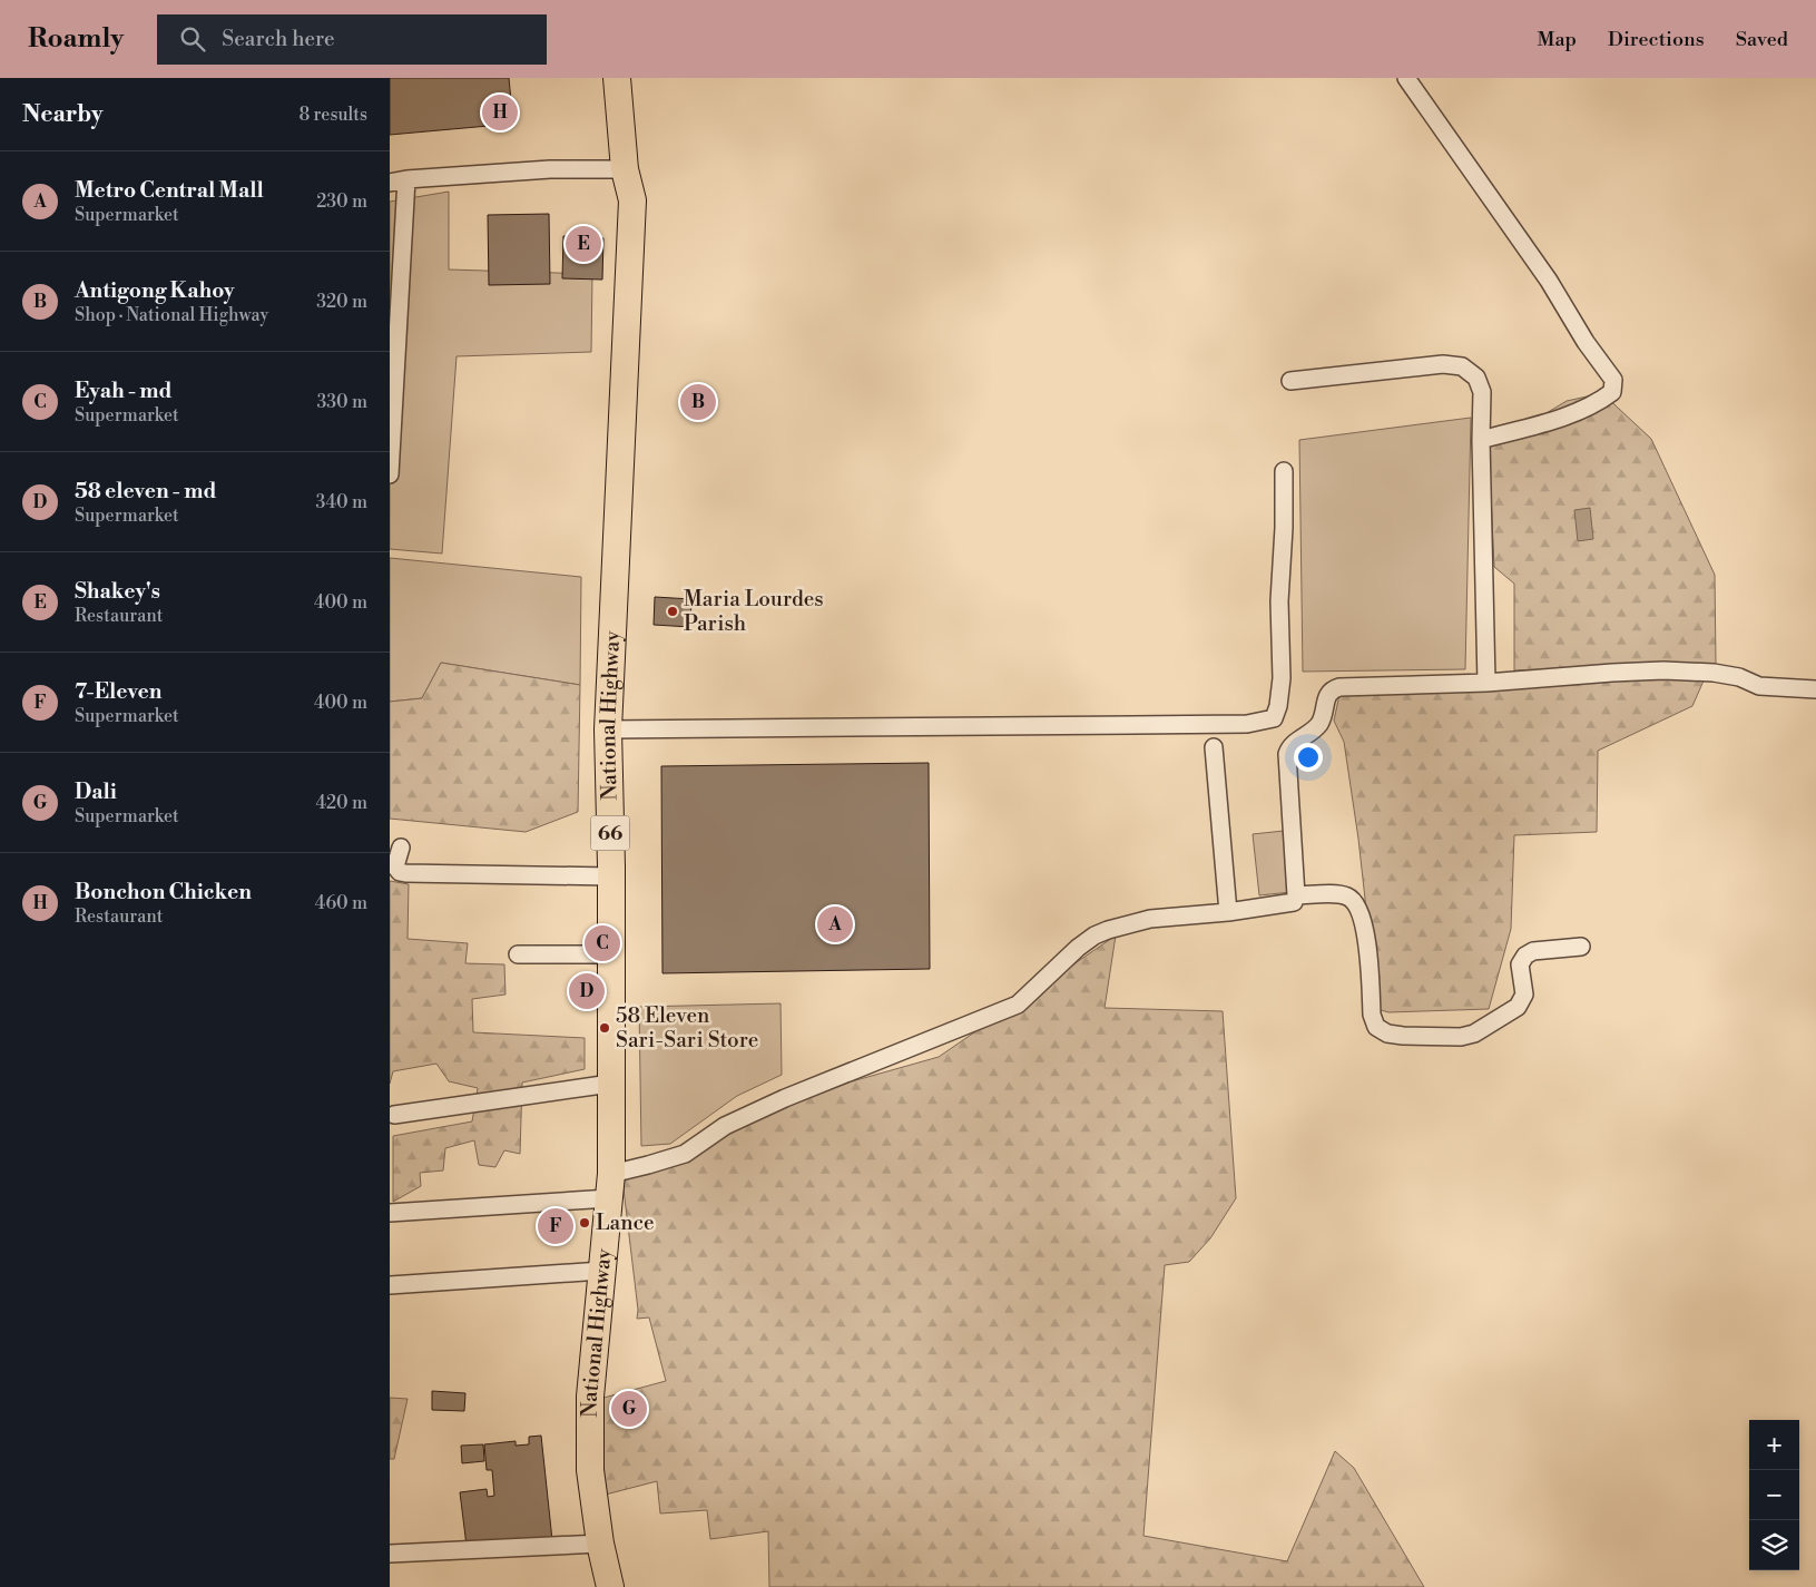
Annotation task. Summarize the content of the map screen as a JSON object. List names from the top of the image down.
{
  "streets": {
    "main road": ["National Highway", "66"]
  },
  "places": ["Maria Lourdes Parish", "58 Eleven Sari-Sari Store", "Lance"],
  "page": {
    "header": "Roamly",
    "search": "Search here",
    "nav": ["Map", "Directions", "Saved"],
    "heading": ["Nearby", "8 results"],
    "pins": [
      "H",
      "E",
      "B",
      "A",
      "C",
      "D",
      "F",
      "G"
    ],
    "list": [
      {
        "mark": "A",
        "name": "Metro Central Mall",
        "note": "Supermarket",
        "value": "230 m"
      },
      {
        "mark": "B",
        "name": "Antigong Kahoy",
        "note": "Shop · National Highway",
        "value": "320 m"
      },
      {
        "mark": "C",
        "name": "Eyah - md",
        "note": "Supermarket",
        "value": "330 m"
      },
      {
        "mark": "D",
        "name": "58 eleven - md",
        "note": "Supermarket",
        "value": "340 m"
      },
      {
        "mark": "E",
        "name": "Shakey's",
        "note": "Restaurant",
        "value": "400 m"
      },
      {
        "mark": "F",
        "name": "7-Eleven",
        "note": "Supermarket",
        "value": "400 m"
      },
      {
        "mark": "G",
        "name": "Dali",
        "note": "Supermarket",
        "value": "420 m"
      },
      {
        "mark": "H",
        "name": "Bonchon Chicken",
        "note": "Restaurant",
        "value": "460 m"
      }
    ],
    "map_buttons": ["+", "−"]
  }
}
